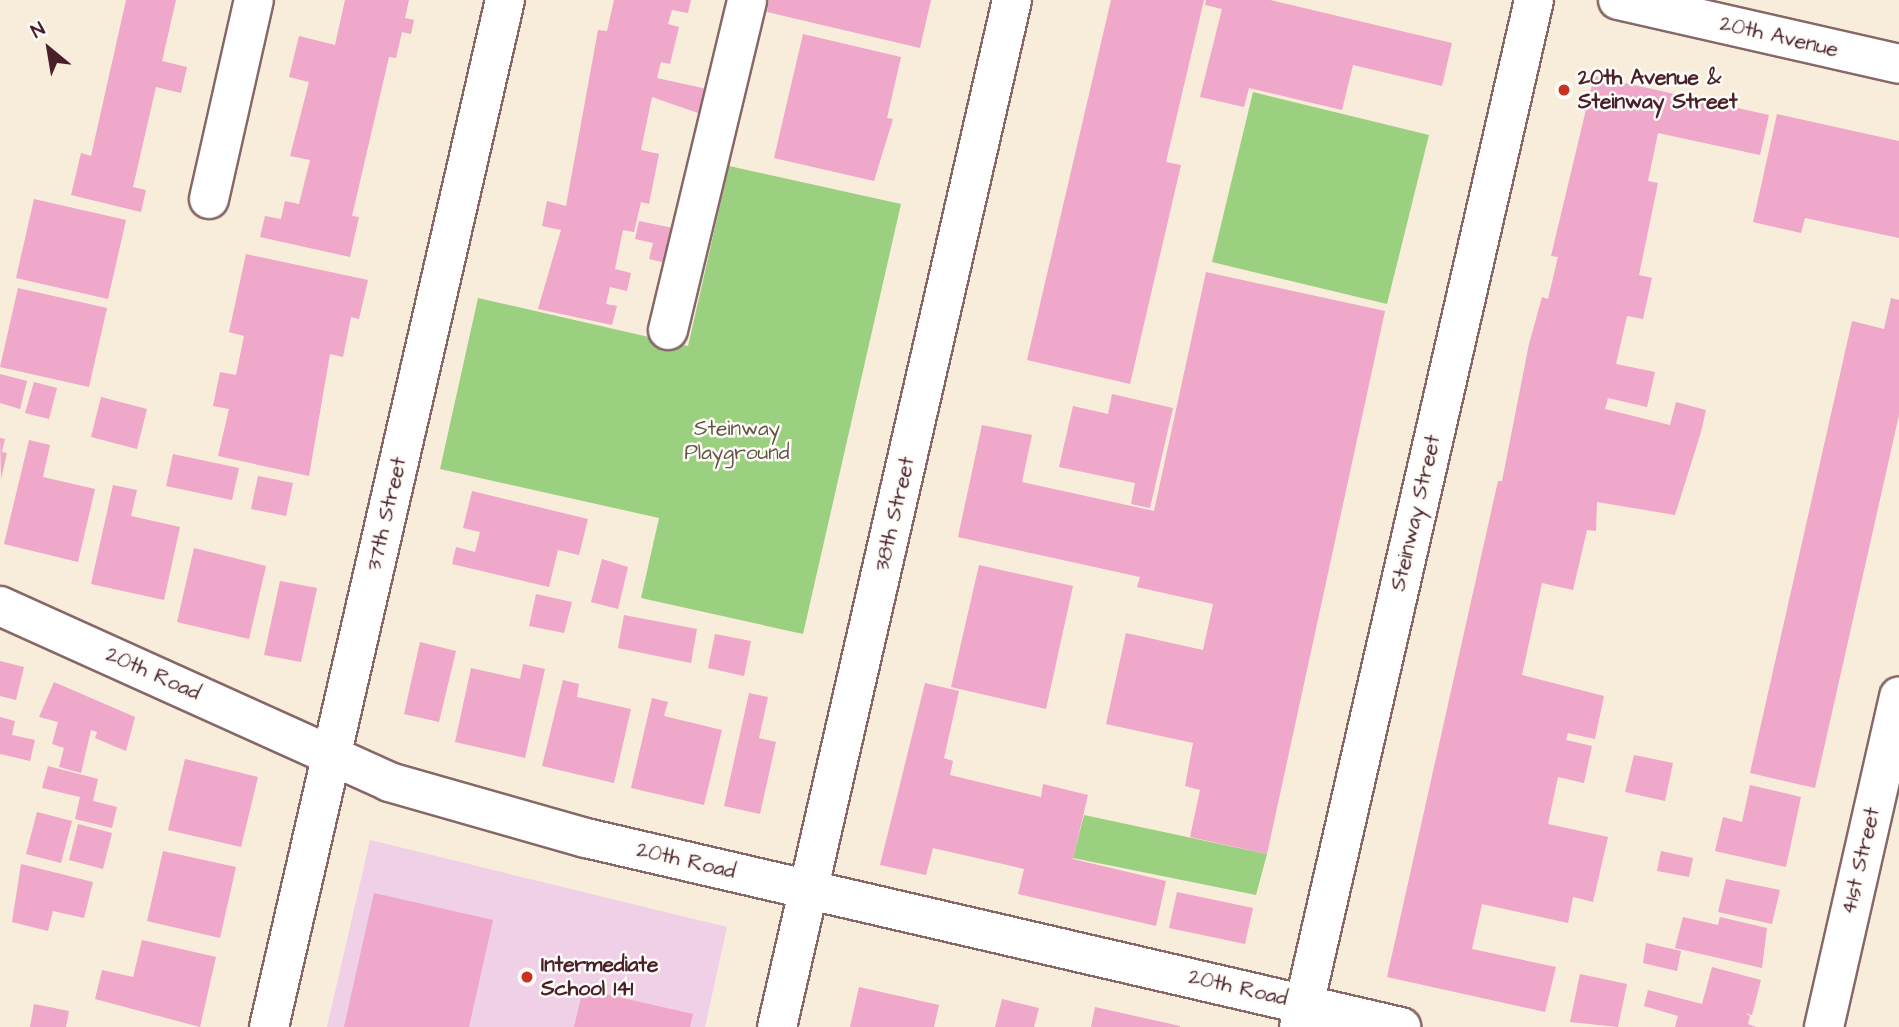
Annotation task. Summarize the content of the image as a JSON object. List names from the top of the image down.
{
  "streets": {
    "street": [
      "20th Avenue",
      "Steinway Street",
      "37th Street",
      "38th Street",
      "20th Road",
      "41st Street"
    ]
  },
  "crossings": [
    ["Steinway Street", "20th Road"],
    ["37th Street", "20th Road"],
    ["38th Street", "20th Road"]
  ],
  "parks": ["Steinway Playground"],
  "places": ["20th Avenue & Steinway Street", "Intermediate School 141"],
  "north": "top left"
}
